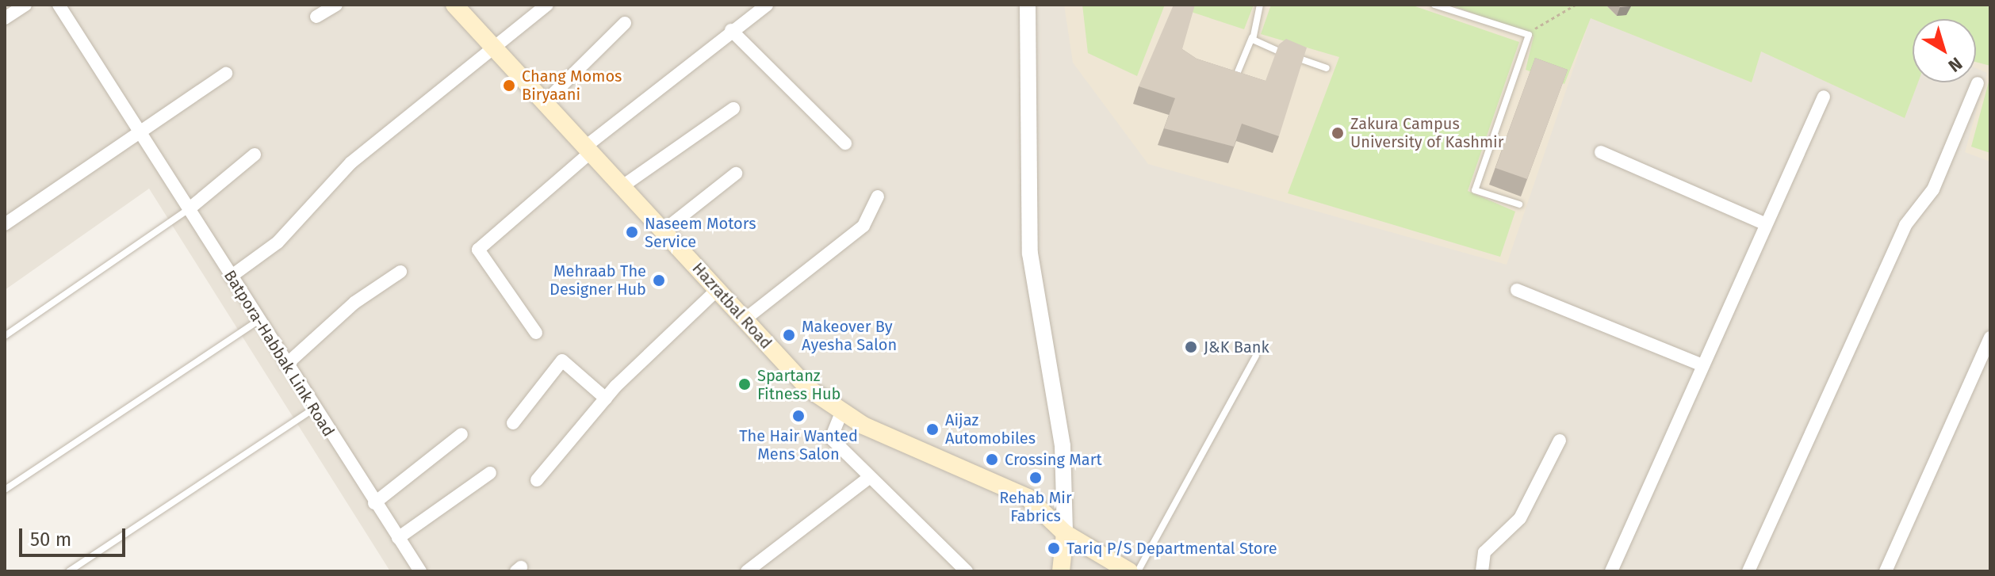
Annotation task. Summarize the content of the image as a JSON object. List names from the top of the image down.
{
  "streets": {
    "main road": ["Hazratbal Road"],
    "street": ["Batpora-Habbak Link Road"]
  },
  "places": [
    "Chang Momos Biryaani",
    "Zakura Campus University of Kashmir",
    "Naseem Motors Service",
    "Mehraab The Designer Hub",
    "Makeover By Ayesha Salon",
    "J&K Bank",
    "Spartanz Fitness Hub",
    "The Hair Wanted Mens Salon",
    "Aijaz Automobiles",
    "Crossing Mart",
    "Rehab Mir Fabrics",
    "Tariq P/S Departmental Store"
  ],
  "scale_bar": "50 m",
  "north": "bottom right"
}
